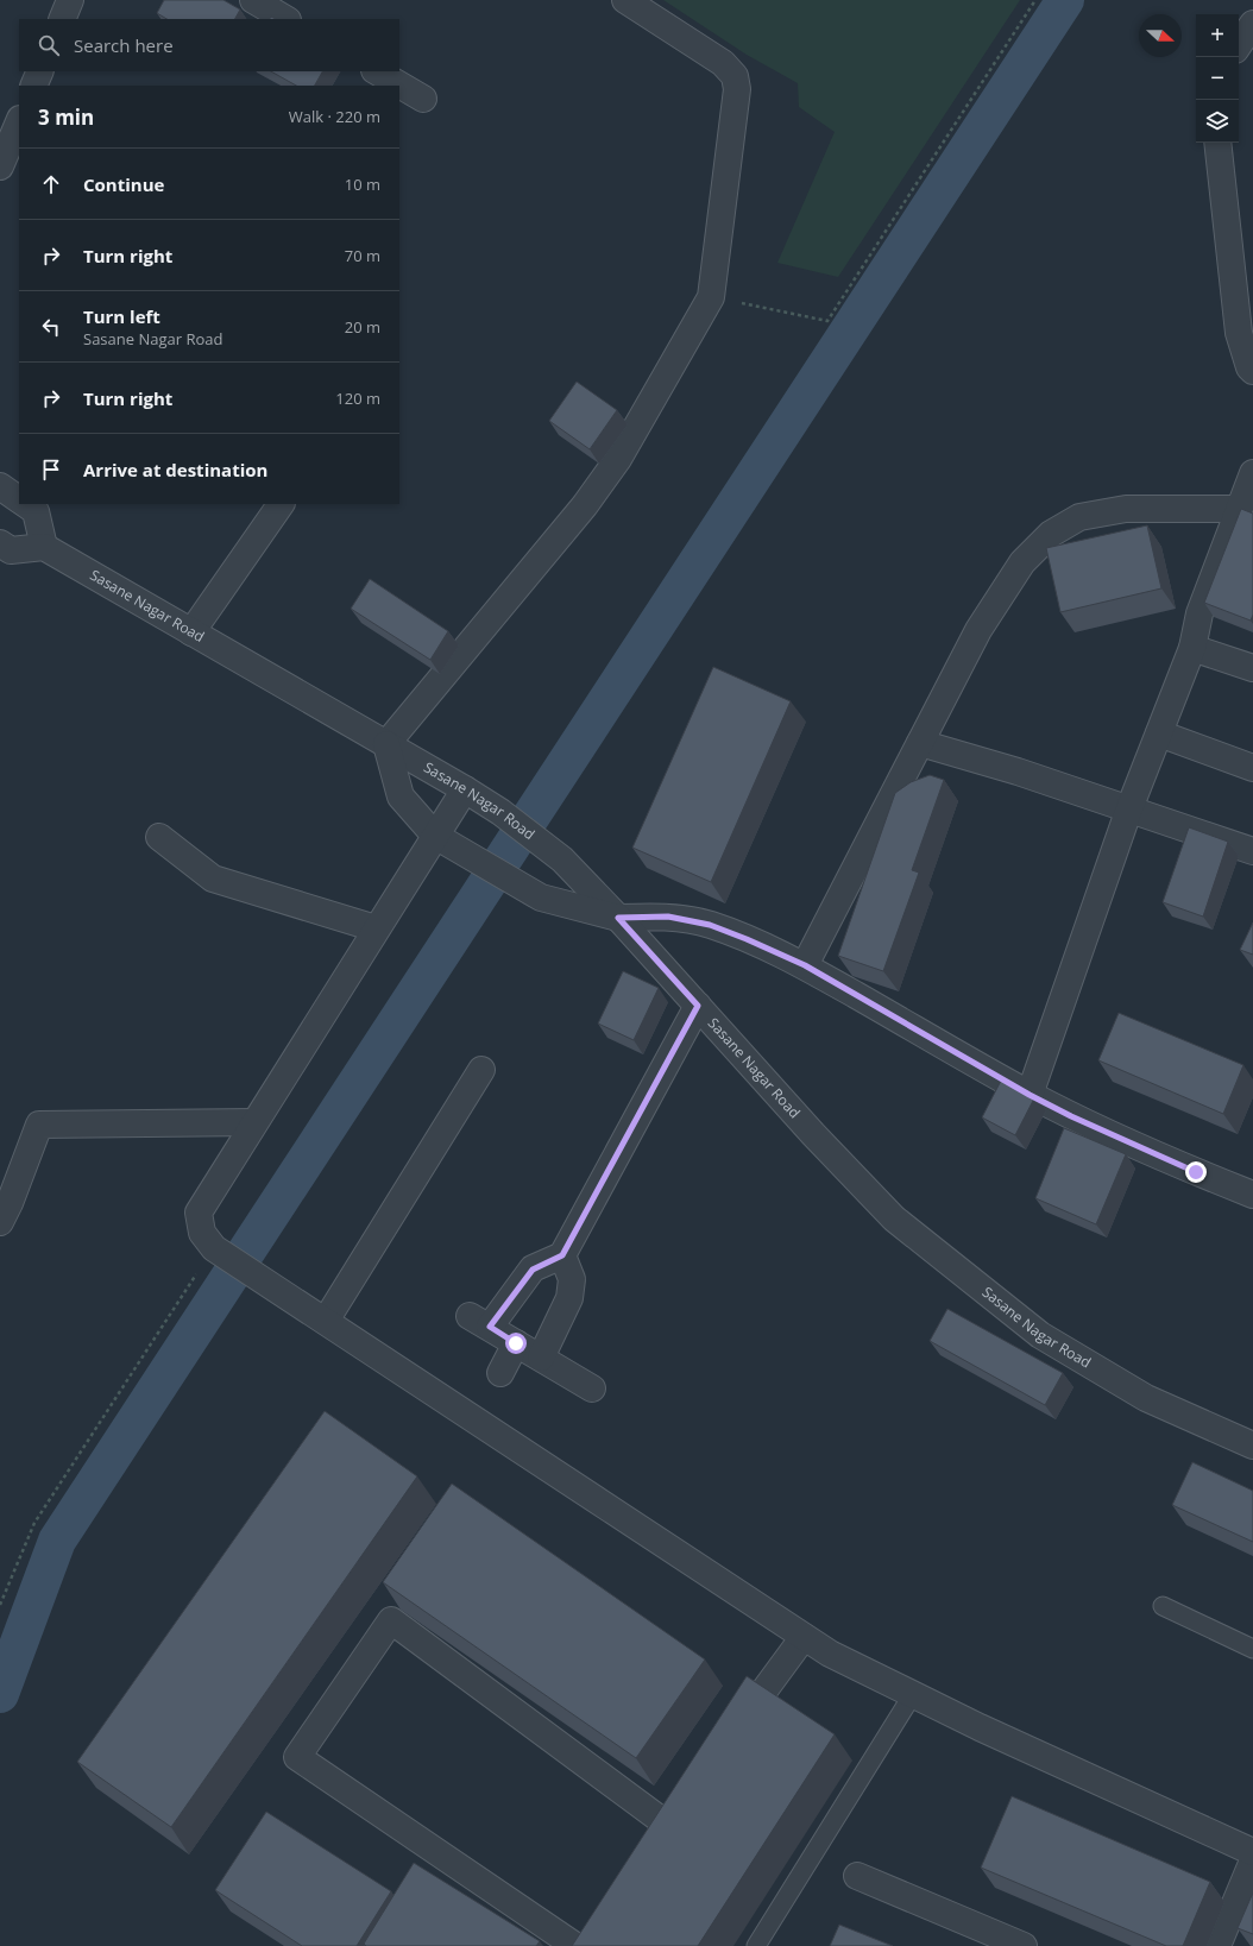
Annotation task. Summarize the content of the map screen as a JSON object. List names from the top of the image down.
{
  "streets": {
    "street": ["Sasane Nagar Road"]
  },
  "north": "right",
  "page": {
    "map_buttons": ["+", "−"],
    "search": "Search here",
    "heading": ["3 min", "Walk · 220 m"],
    "list": [
      ["Continue", "10 m"],
      ["Turn right", "70 m"],
      ["Turn left", "Sasane Nagar Road", "20 m"],
      ["Turn right", "120 m"],
      "Arrive at destination"
    ]
  }
}
